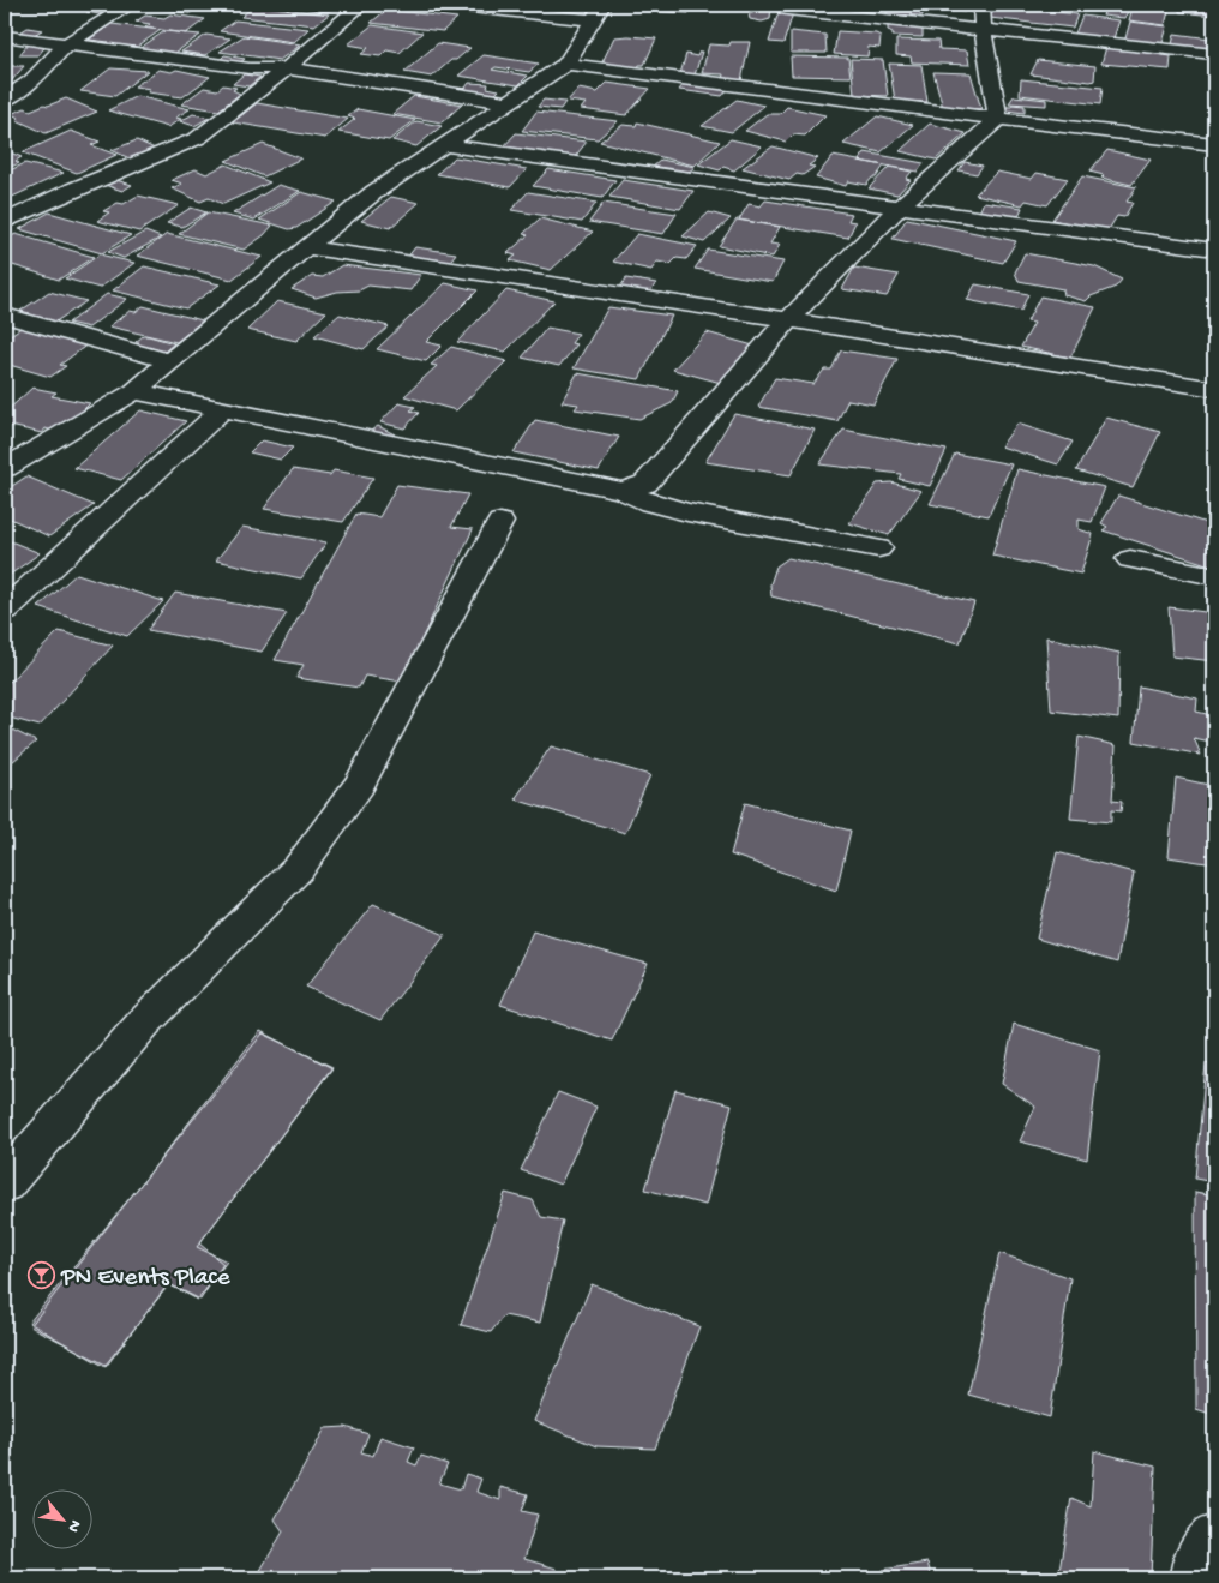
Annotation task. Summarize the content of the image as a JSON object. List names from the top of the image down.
{
  "places": {
    "bar": ["PN Events Place"]
  },
  "north": "bottom right"
}
